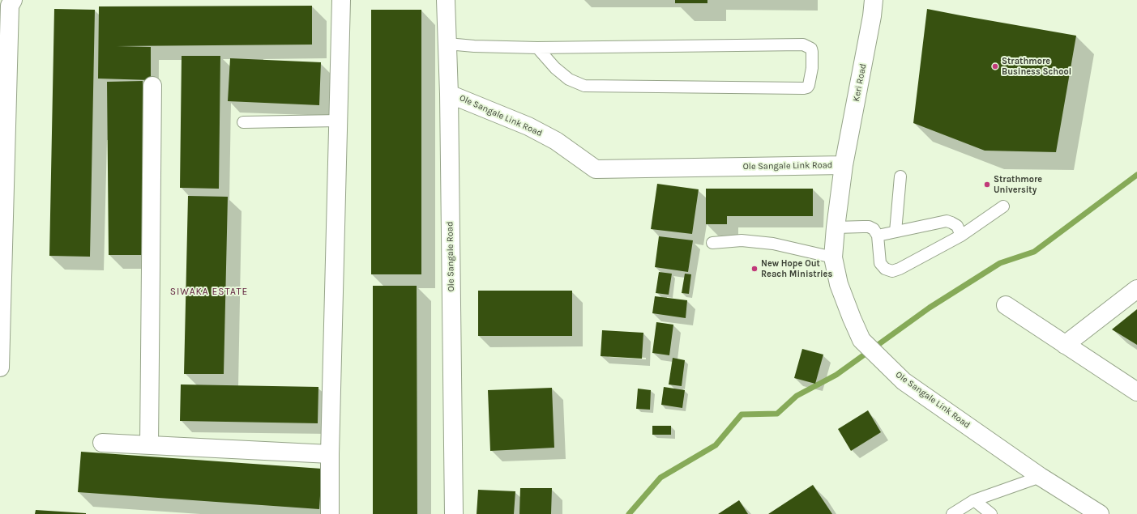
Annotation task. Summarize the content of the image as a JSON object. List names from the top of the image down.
{
  "streets": {
    "street": ["Keri Road", "Ole Sangale Link Road", "Ole Sangale Road"]
  },
  "crossings": [
    ["Keri Road", "Ole Sangale Link Road"],
    ["Ole Sangale Link Road", "Ole Sangale Road"]
  ],
  "districts": ["SIWAKA ESTATE"],
  "places": ["Strathmore Business School", "Strathmore University", "New Hope Out Reach Ministries"]
}
